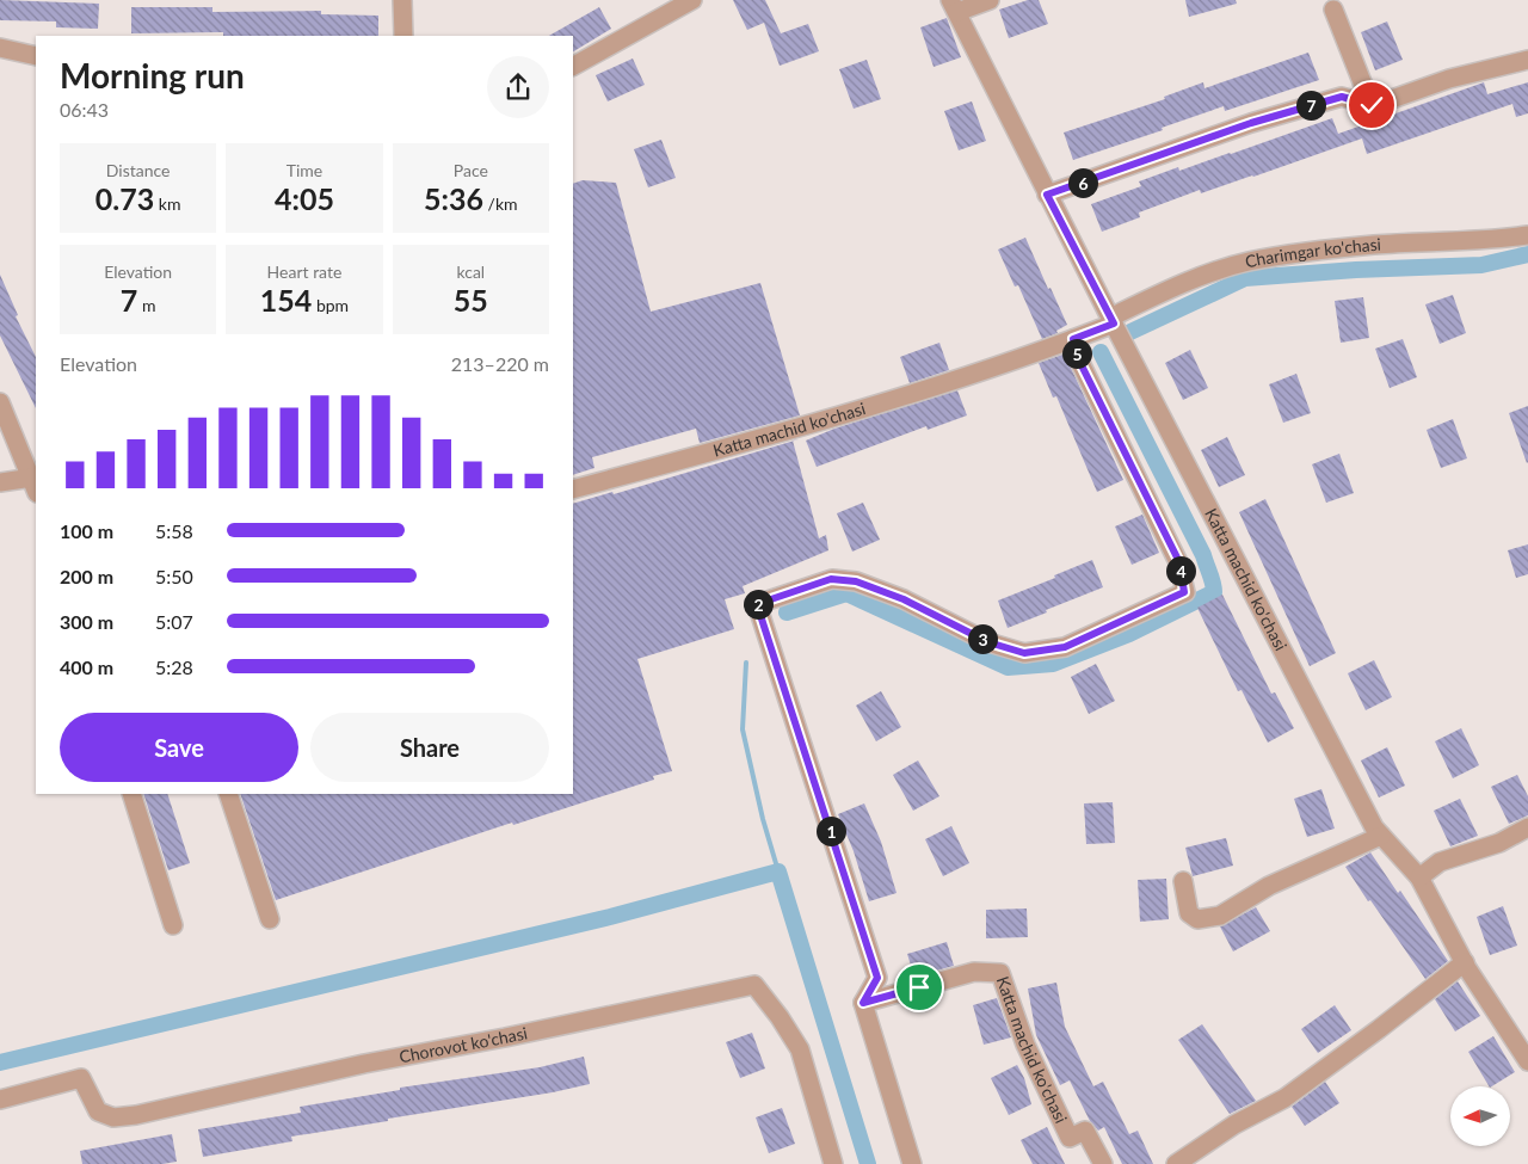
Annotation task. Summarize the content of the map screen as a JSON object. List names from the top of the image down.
{
  "streets": {
    "street": ["Charimgar ko'chasi", "Katta machid ko'chasi", "Chorovot ko'chasi"]
  },
  "crossings": [
    ["Charimgar ko'chasi", "Katta machid ko'chasi"]
  ],
  "north": "left",
  "page": {
    "heading": ["Morning run", "06:43"],
    "pins": [
      "7",
      "6",
      "5",
      "4",
      "2",
      "3",
      "1"
    ],
    "stats": [
      ["Distance", "0.73 km"],
      ["Time", "4:05"],
      ["Pace", "5:36 /km"],
      ["Elevation", "7 m"],
      ["Heart rate", "154 bpm"],
      ["kcal", "55"]
    ],
    "chart": ["Elevation", "213–220 m"],
    "list": [
      {
        "name": "100 m",
        "note": "5:58"
      },
      {
        "name": "200 m",
        "note": "5:50"
      },
      {
        "name": "300 m",
        "note": "5:07"
      },
      {
        "name": "400 m",
        "note": "5:28"
      }
    ],
    "buttons": ["Save", "Share"]
  }
}
